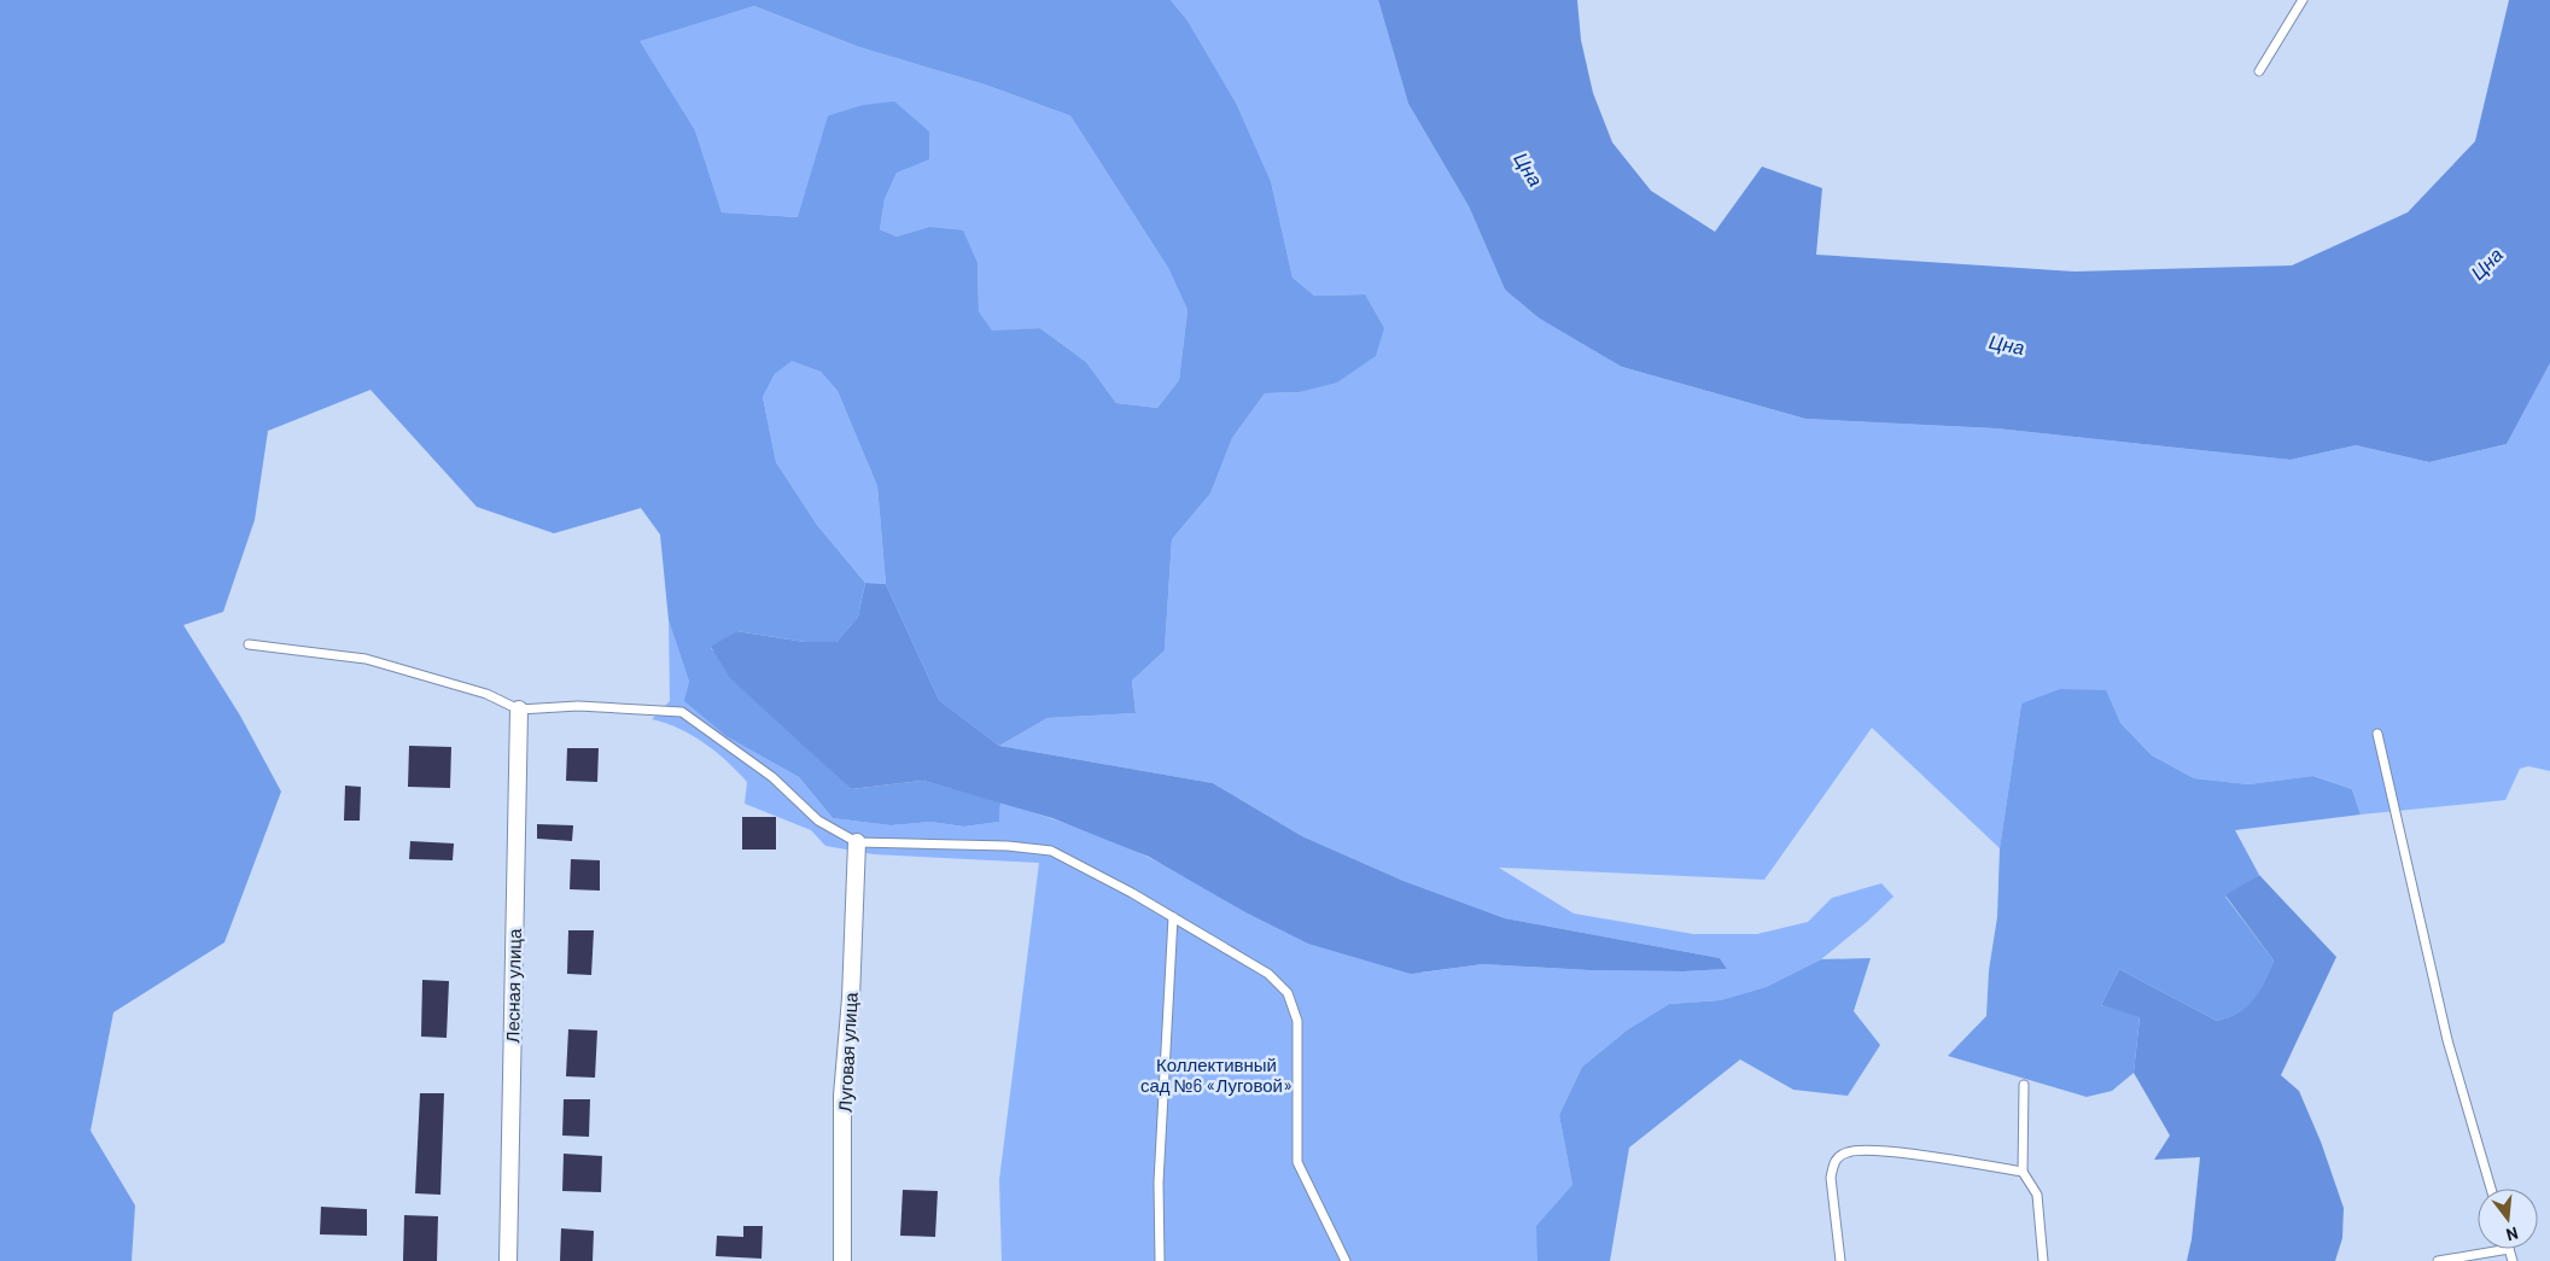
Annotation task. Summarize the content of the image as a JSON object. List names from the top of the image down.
{
  "streets": {
    "street": ["Лесная улица", "Луговая улица"]
  },
  "water": ["Цна"],
  "parks": ["Коллективный сад №6 «Луговой»"],
  "north": "bottom"
}
